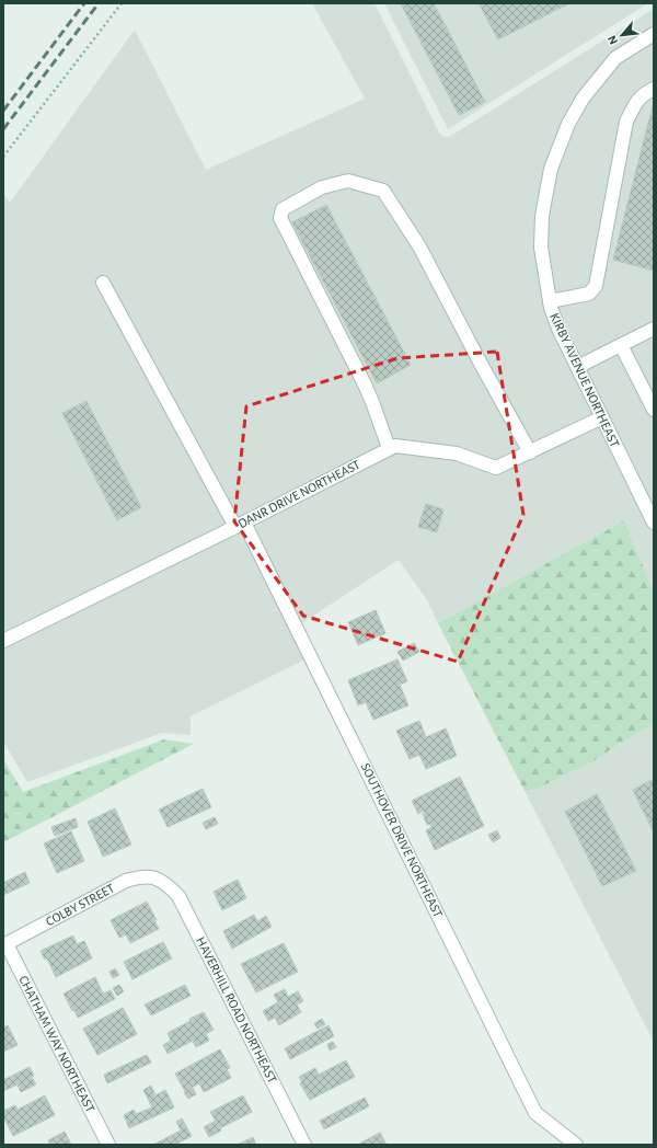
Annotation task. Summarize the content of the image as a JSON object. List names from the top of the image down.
{
  "streets": {
    "street": [
      "KIRBY AVENUE NORTHEAST",
      "DANR DRIVE NORTHEAST",
      "SOUTHOVER DRIVE NORTHEAST",
      "COLBY STREET",
      "HAVERHILL ROAD NORTHEAST",
      "CHATHAM WAY NORTHEAST"
    ]
  },
  "crossings": [
    ["KIRBY AVENUE NORTHEAST", "DANR DRIVE NORTHEAST"],
    ["DANR DRIVE NORTHEAST", "SOUTHOVER DRIVE NORTHEAST"],
    ["COLBY STREET", "HAVERHILL ROAD NORTHEAST"],
    ["COLBY STREET", "CHATHAM WAY NORTHEAST"]
  ],
  "north": "bottom left"
}
